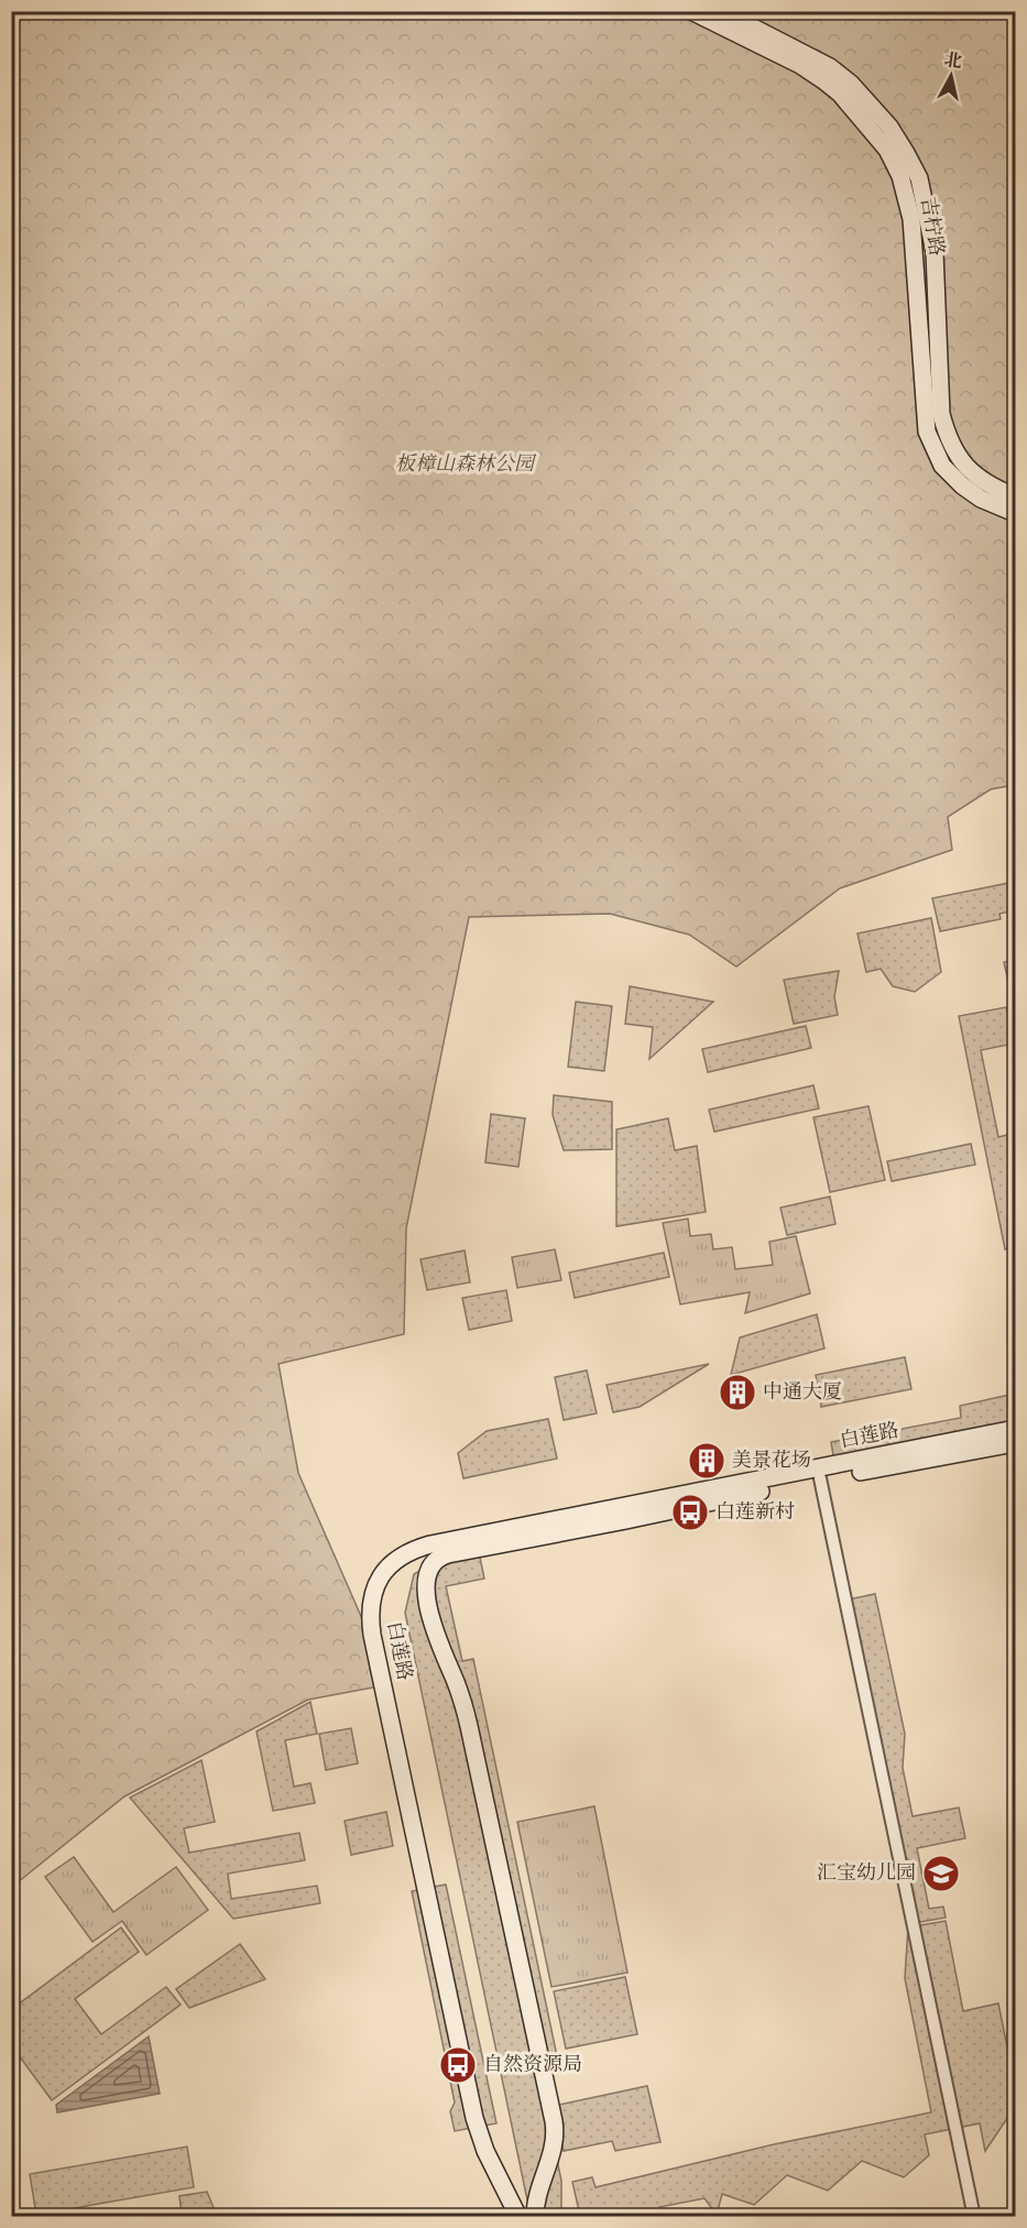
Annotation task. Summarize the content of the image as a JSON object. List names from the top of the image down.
{
  "streets": {
    "main road": ["吉柠路", "白莲路"]
  },
  "parks": ["板樟山森林公园"],
  "places": {
    "building": ["中通大厦", "美景花场"],
    "bus stop": ["白莲新村", "自然资源局"],
    "school or university": ["汇宝幼儿园"]
  },
  "north": "top"
}
